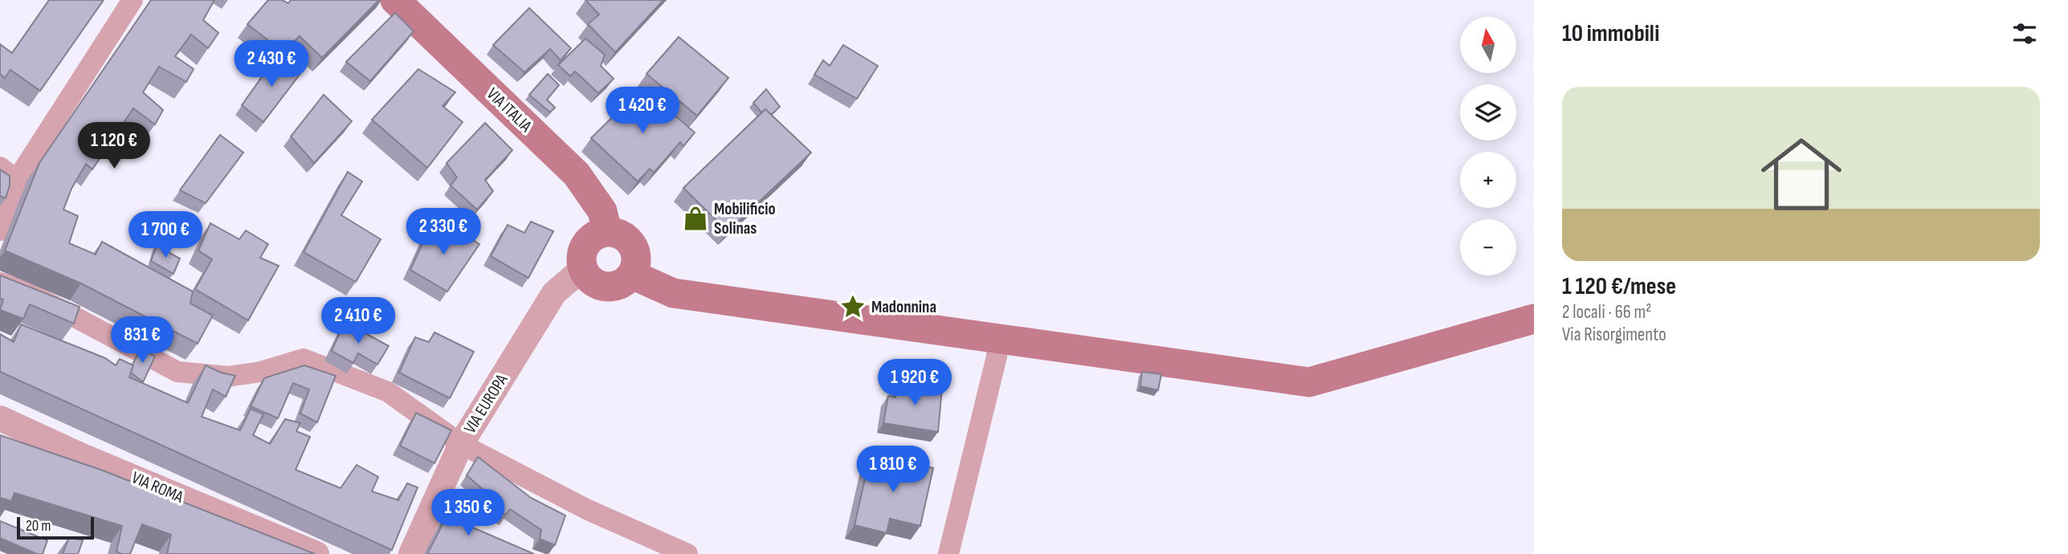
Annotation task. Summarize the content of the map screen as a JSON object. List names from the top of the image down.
{
  "streets": {
    "main road": ["VIA ITALIA"],
    "street": ["VIA EUROPA", "VIA ROMA"]
  },
  "crossings": [
    ["VIA ITALIA", "VIA EUROPA"]
  ],
  "places": {
    "shop": ["Mobilificio Solinas"],
    "place": ["Madonnina"]
  },
  "scale_bar": "20 m",
  "north": "top",
  "page": {
    "heading": "10 immobili",
    "map_buttons": ["+", "−"],
    "price": [
      "2 430 €",
      "1 420 €",
      "1 120 €",
      "2 330 €",
      "1 700 €",
      "2 410 €",
      "831 €",
      "1 920 €",
      "1 810 €",
      "1 350 €"
    ],
    "list": [
      {
        "name": "1 120 €/mese",
        "note": "2 locali · 66 m² · Via Risorgimento"
      }
    ],
    "scale": "20 m"
  }
}
